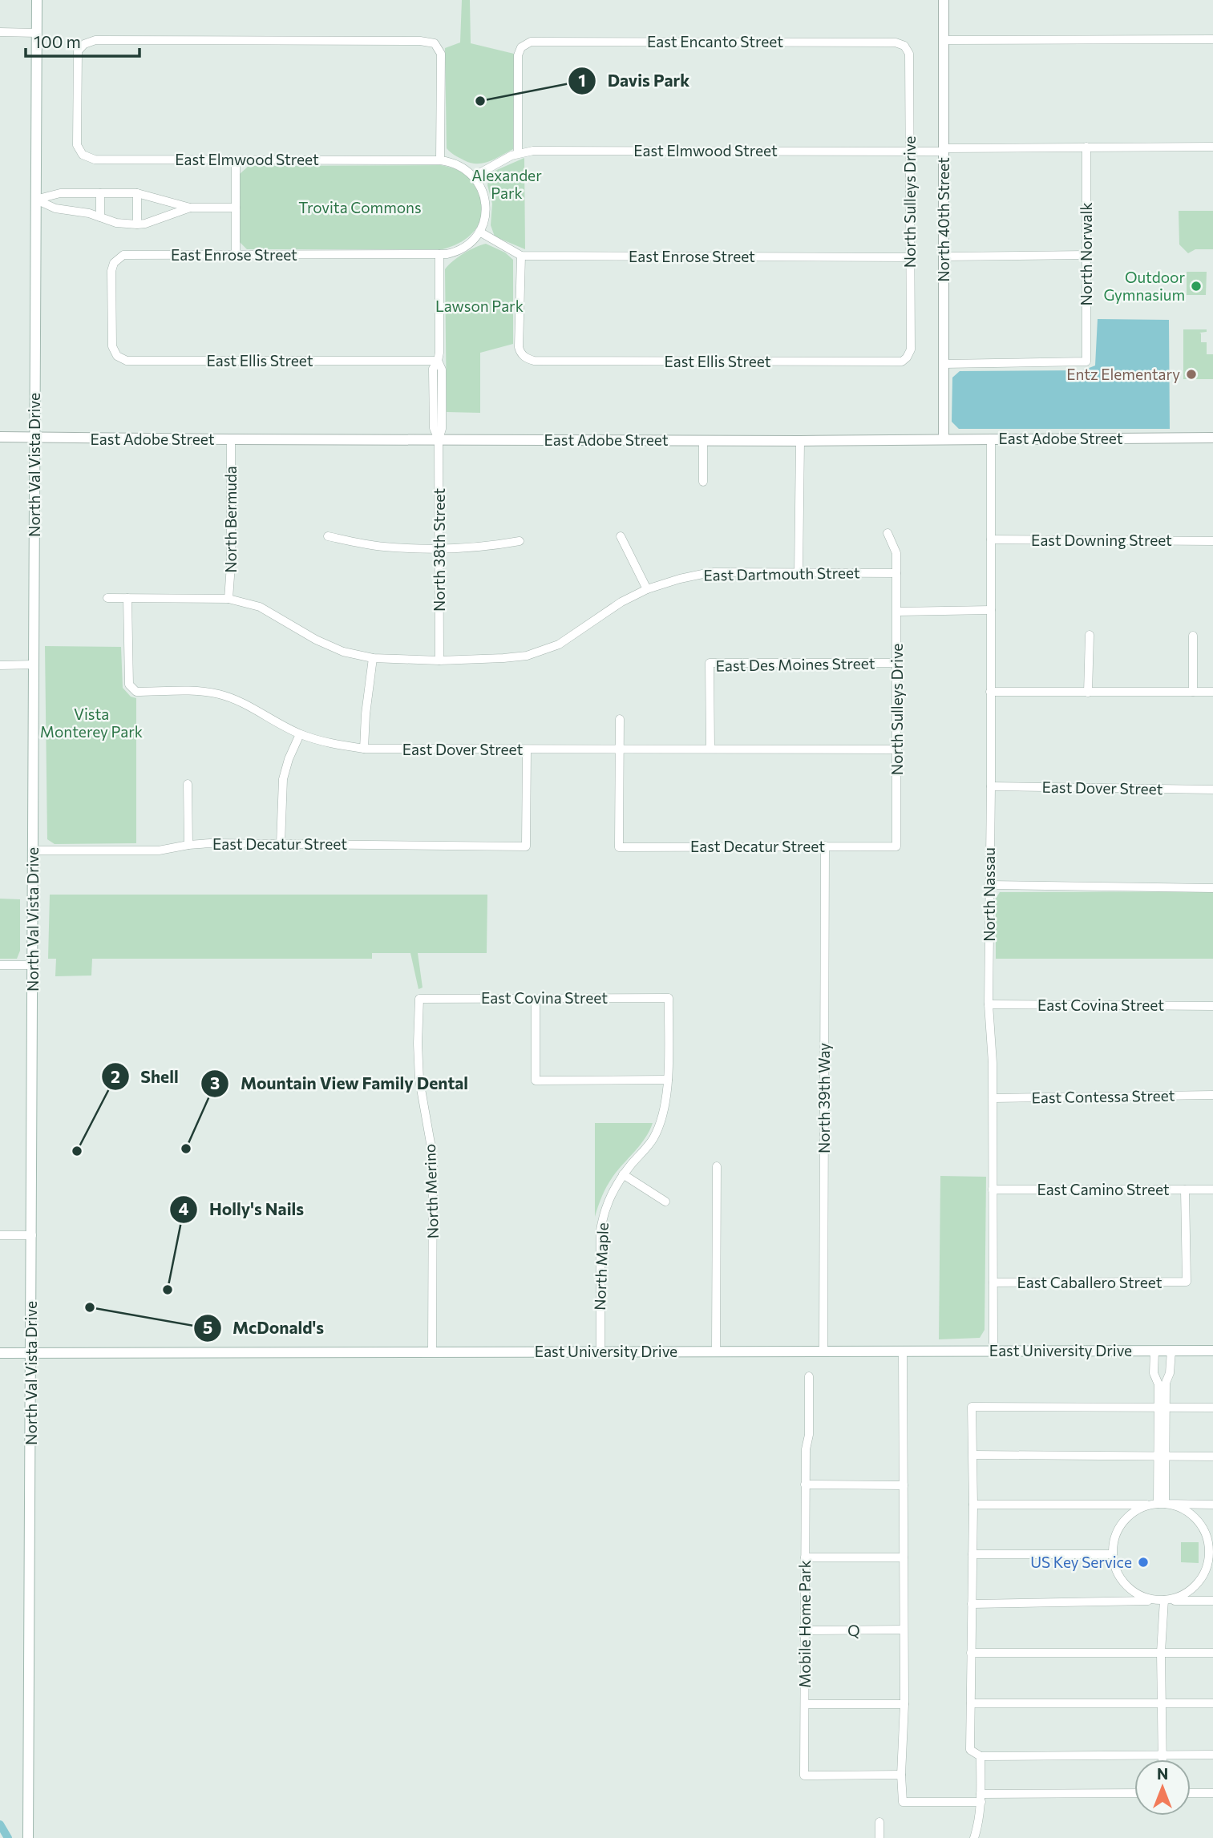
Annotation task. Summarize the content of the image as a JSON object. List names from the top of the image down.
{
  "streets": {
    "main road": [
      "North 40th Street",
      "East Adobe Street",
      "North Val Vista Drive",
      "East University Drive"
    ],
    "street": [
      "East Encanto Street",
      "East Elmwood Street",
      "North Sulleys Drive",
      "North Norwalk",
      "East Enrose Street",
      "East Ellis Street",
      "North Bermuda",
      "East Downing Street",
      "North 38th Street",
      "East Dartmouth Street",
      "East Des Moines Street",
      "East Dover Street",
      "East Decatur Street",
      "North Nassau",
      "East Covina Street",
      "East Contessa Street",
      "North 39th Way",
      "East Camino Street",
      "North Merino",
      "North Maple",
      "East Caballero Street",
      "Mobile Home Park",
      "Q"
    ]
  },
  "crossings": [
    ["East Encanto Street", "East Elmwood Street"],
    ["East Encanto Street", "North Sulleys Drive"],
    ["East Elmwood Street", "North Sulleys Drive"],
    ["East Elmwood Street", "North 40th Street"],
    ["East Elmwood Street", "North Norwalk"],
    ["North Sulleys Drive", "East Enrose Street"],
    ["North Sulleys Drive", "East Ellis Street"],
    ["North Sulleys Drive", "East Dartmouth Street"],
    ["North Sulleys Drive", "East Des Moines Street"],
    ["North Sulleys Drive", "East Dover Street"],
    ["North Sulleys Drive", "East Decatur Street"],
    ["North 40th Street", "North Norwalk"],
    ["North 40th Street", "East Adobe Street"],
    ["East Enrose Street", "East Ellis Street"],
    ["East Enrose Street", "North 38th Street"],
    ["East Ellis Street", "North 38th Street"],
    ["East Adobe Street", "North Val Vista Drive"],
    ["East Adobe Street", "North Bermuda"],
    ["East Adobe Street", "North 38th Street"],
    ["East Adobe Street", "North Nassau"],
    ["North Val Vista Drive", "East Decatur Street"],
    ["North Val Vista Drive", "East University Drive"],
    ["North Bermuda", "East Dartmouth Street"],
    ["East Downing Street", "North Nassau"],
    ["North 38th Street", "East Dartmouth Street"],
    ["East Dartmouth Street", "East Dover Street"],
    ["East Des Moines Street", "East Dover Street"],
    ["East Dover Street", "East Decatur Street"],
    ["East Dover Street", "North Nassau"],
    ["East Decatur Street", "North 39th Way"],
    ["North Nassau", "East Covina Street"],
    ["North Nassau", "East Contessa Street"],
    ["North Nassau", "East Camino Street"],
    ["North Nassau", "East Caballero Street"],
    ["North Nassau", "East University Drive"],
    ["East Covina Street", "North Merino"],
    ["East Covina Street", "North Maple"],
    ["North 39th Way", "East University Drive"],
    ["East Camino Street", "East Caballero Street"],
    ["North Merino", "East University Drive"],
    ["North Maple", "East University Drive"],
    ["Mobile Home Park", "Q"]
  ],
  "parks": [
    "Alexander Park",
    "Trovita Commons",
    "Lawson Park",
    "Vista Monterey Park"
  ],
  "places": [
    "Davis Park",
    "Outdoor Gymnasium",
    "Entz Elementary",
    "Mountain View Family Dental",
    "Shell",
    "Holly's Nails",
    "McDonald's",
    "US Key Service"
  ],
  "scale_bar": "100 m",
  "north": "top"
}
